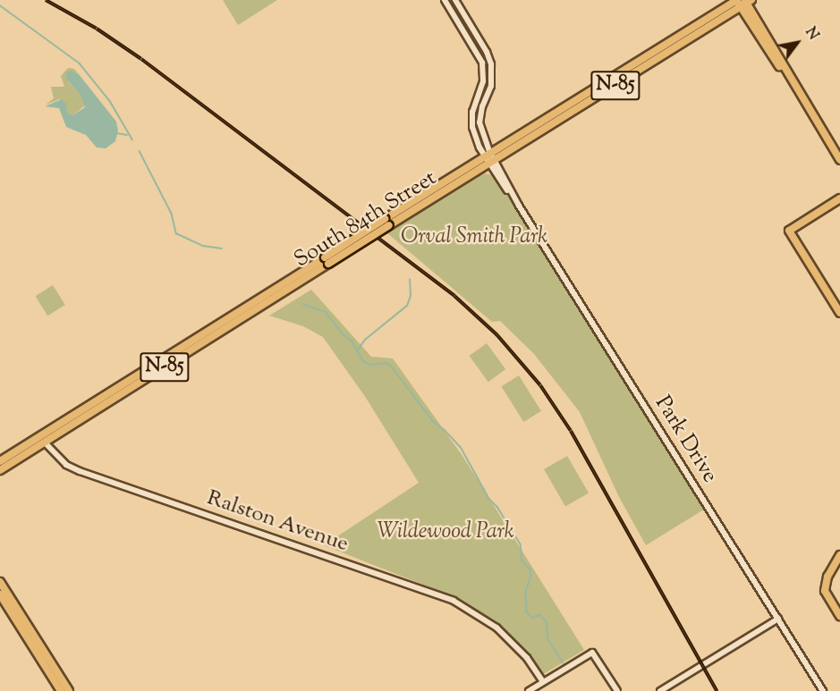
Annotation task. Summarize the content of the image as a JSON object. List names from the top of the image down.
{
  "streets": {
    "main road": ["N-85", "South 84th Street"],
    "street": ["Park Drive", "Ralston Avenue"]
  },
  "crossings": [
    ["South 84th Street", "Park Drive"],
    ["South 84th Street", "Ralston Avenue"]
  ],
  "parks": ["Orval Smith Park", "Wildewood Park"],
  "north": "top right"
}
